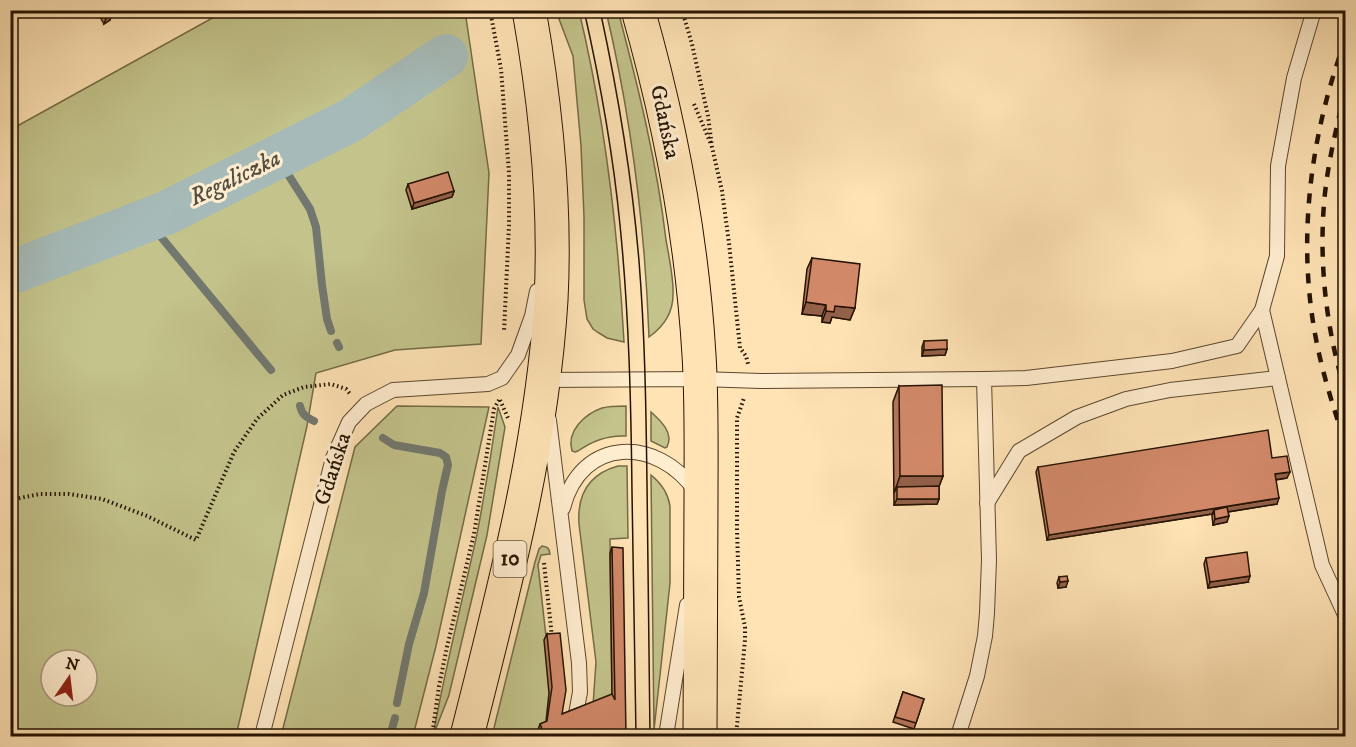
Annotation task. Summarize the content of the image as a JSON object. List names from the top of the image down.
{
  "streets": {
    "main road": ["Gdańska", "10"]
  },
  "water": ["Regaliczka"],
  "north": "top"
}
